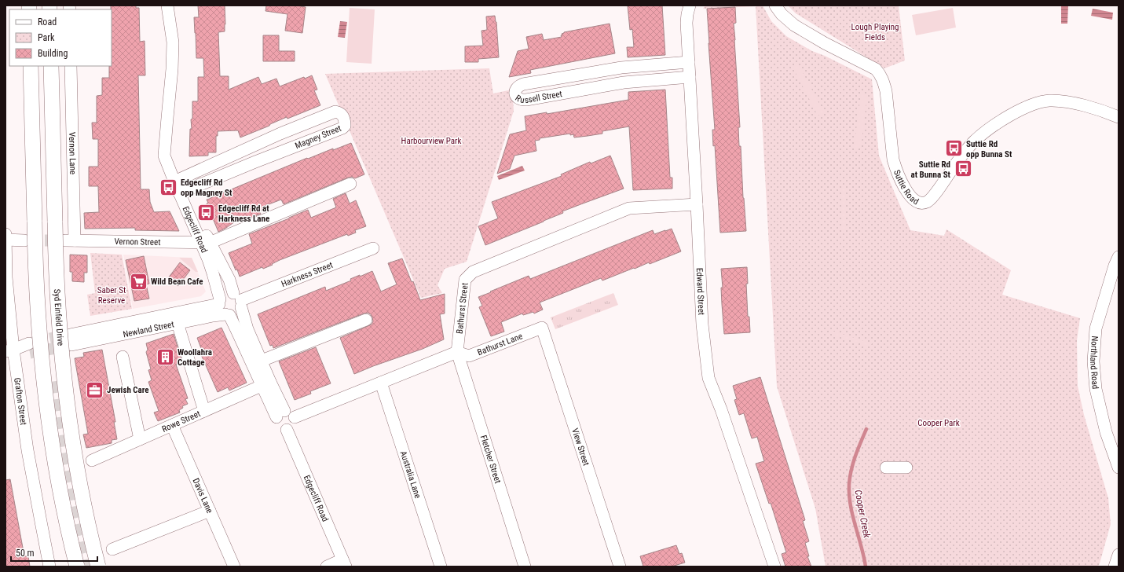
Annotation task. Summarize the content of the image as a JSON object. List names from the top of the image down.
{
  "streets": {
    "main road": ["Syd Einfeld Drive"],
    "street": [
      "Russell Street",
      "Magney Street",
      "Vernon Lane",
      "Suttie Road",
      "Edgecliff Road",
      "Vernon Street",
      "Harkness Street",
      "Edward Street",
      "Bathurst Street",
      "Newland Street",
      "Bathurst Lane",
      "Northland Road",
      "Grafton Street",
      "Rowe Street",
      "View Street",
      "Fletcher Street",
      "Australia Lane",
      "Davis Lane"
    ]
  },
  "crossings": [
    ["Russell Street", "Edward Street"],
    ["Magney Street", "Edgecliff Road"],
    ["Vernon Lane", "Vernon Street"],
    ["Edgecliff Road", "Vernon Street"],
    ["Edgecliff Road", "Harkness Street"],
    ["Edgecliff Road", "Newland Street"],
    ["Edgecliff Road", "Rowe Street"],
    ["Harkness Street", "Newland Street"],
    ["Edward Street", "Bathurst Street"],
    ["Bathurst Street", "Bathurst Lane"],
    ["Bathurst Street", "Fletcher Street"],
    ["Bathurst Lane", "View Street"],
    ["Bathurst Lane", "Fletcher Street"],
    ["Rowe Street", "Davis Lane"]
  ],
  "water": ["Cooper Creek"],
  "parks": [
    "Lough Playing Fields",
    "Harbourview Park",
    "Saber St Reserve",
    "Cooper Park"
  ],
  "places": {
    "bus stop": [
      "Suttie Rd opp Bunna St",
      "Suttie Rd at Bunna St",
      "Edgecliff Rd opp Magney St",
      "Edgecliff Rd at Harkness Lane"
    ],
    "supermarket": ["Wild Bean Cafe"],
    "building": ["Woollahra Cottage"],
    "office": ["Jewish Care"]
  },
  "legend": ["Road", "Park", "Building"],
  "scale_bar": "50 m"
}
